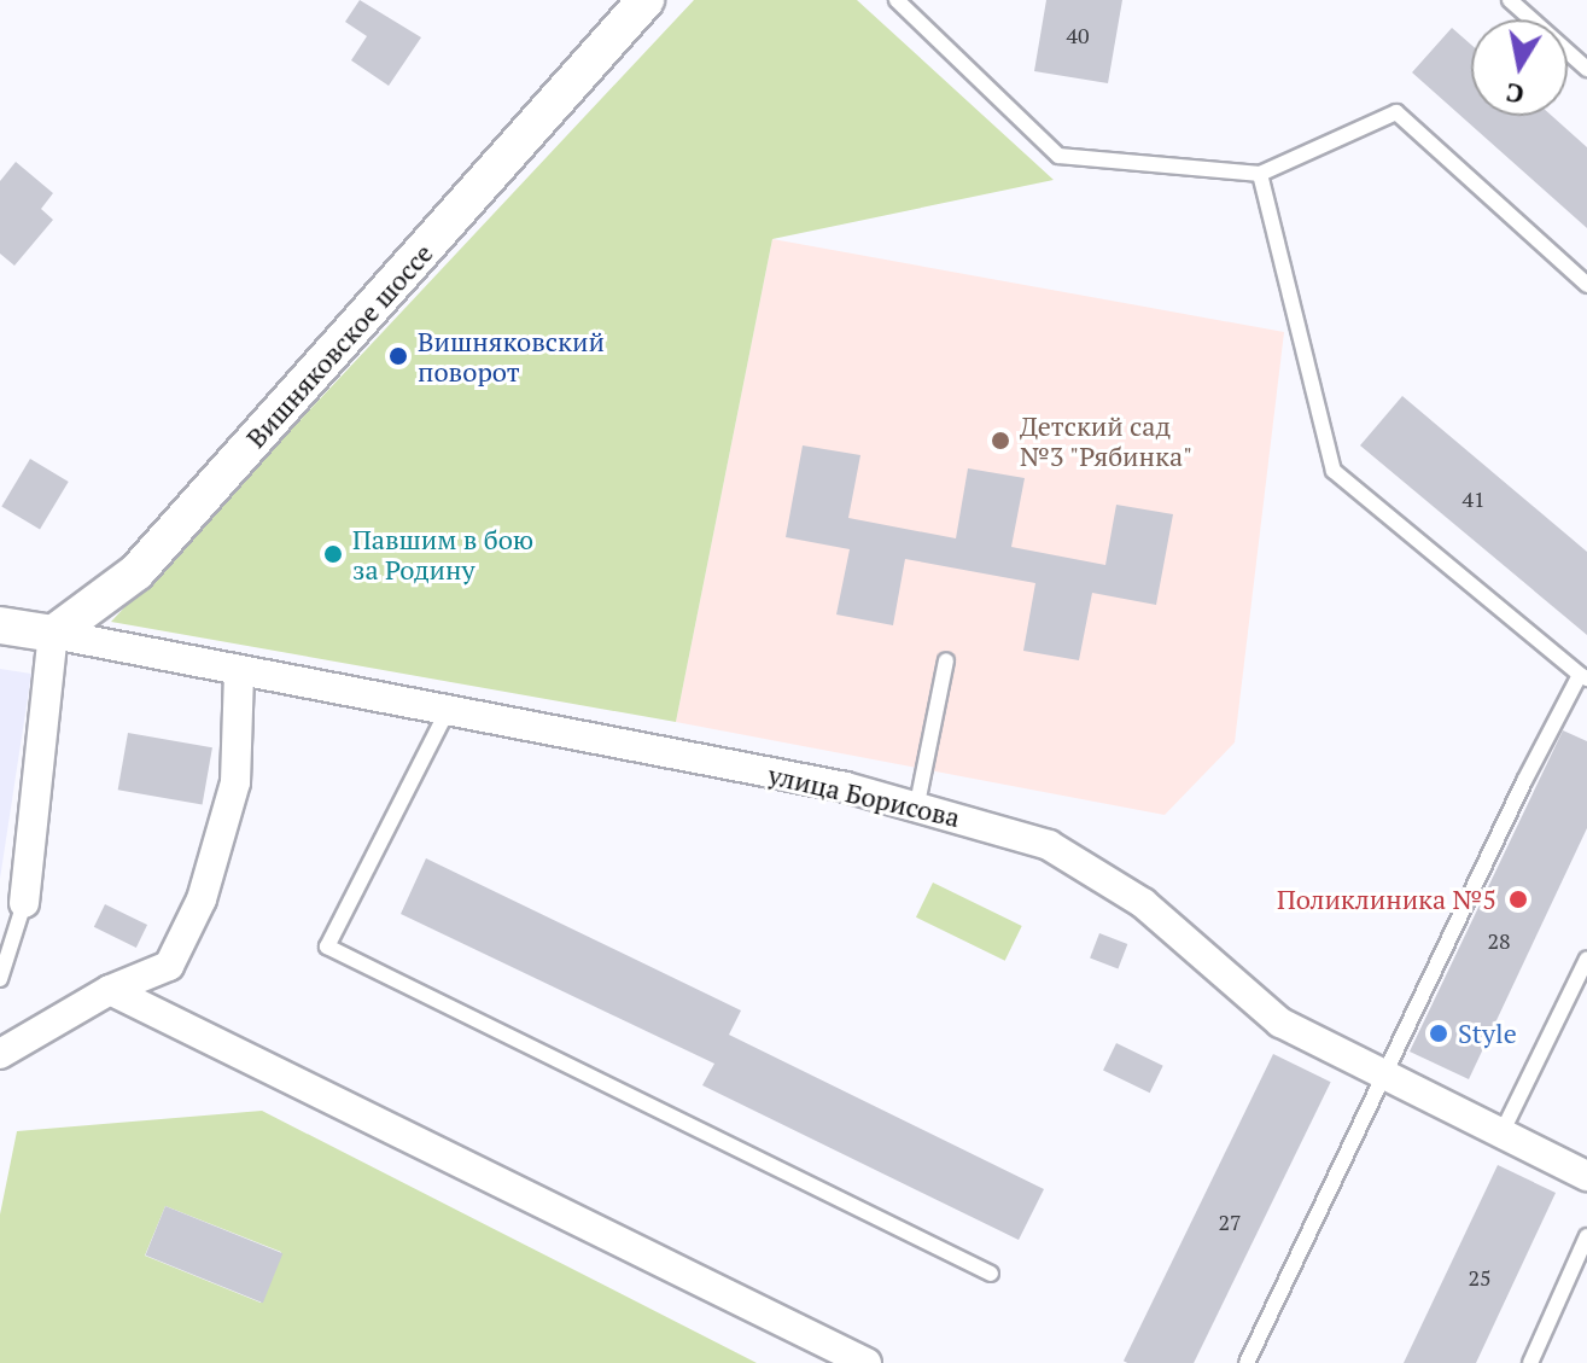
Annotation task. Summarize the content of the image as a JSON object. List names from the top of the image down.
{
  "streets": {
    "street": ["Вишняковское шоссе", "улица Борисова"]
  },
  "crossings": [
    ["Вишняковское шоссе", "улица Борисова"]
  ],
  "places": [
    "Вишняковский поворот",
    "Детский сад №3 \"Рябинка\"",
    "Павшим в бою за Родину",
    "Поликлиника №5",
    "Style"
  ],
  "house_numbers": [
    "40",
    "41",
    "28",
    "27",
    "25"
  ],
  "north": "bottom"
}
